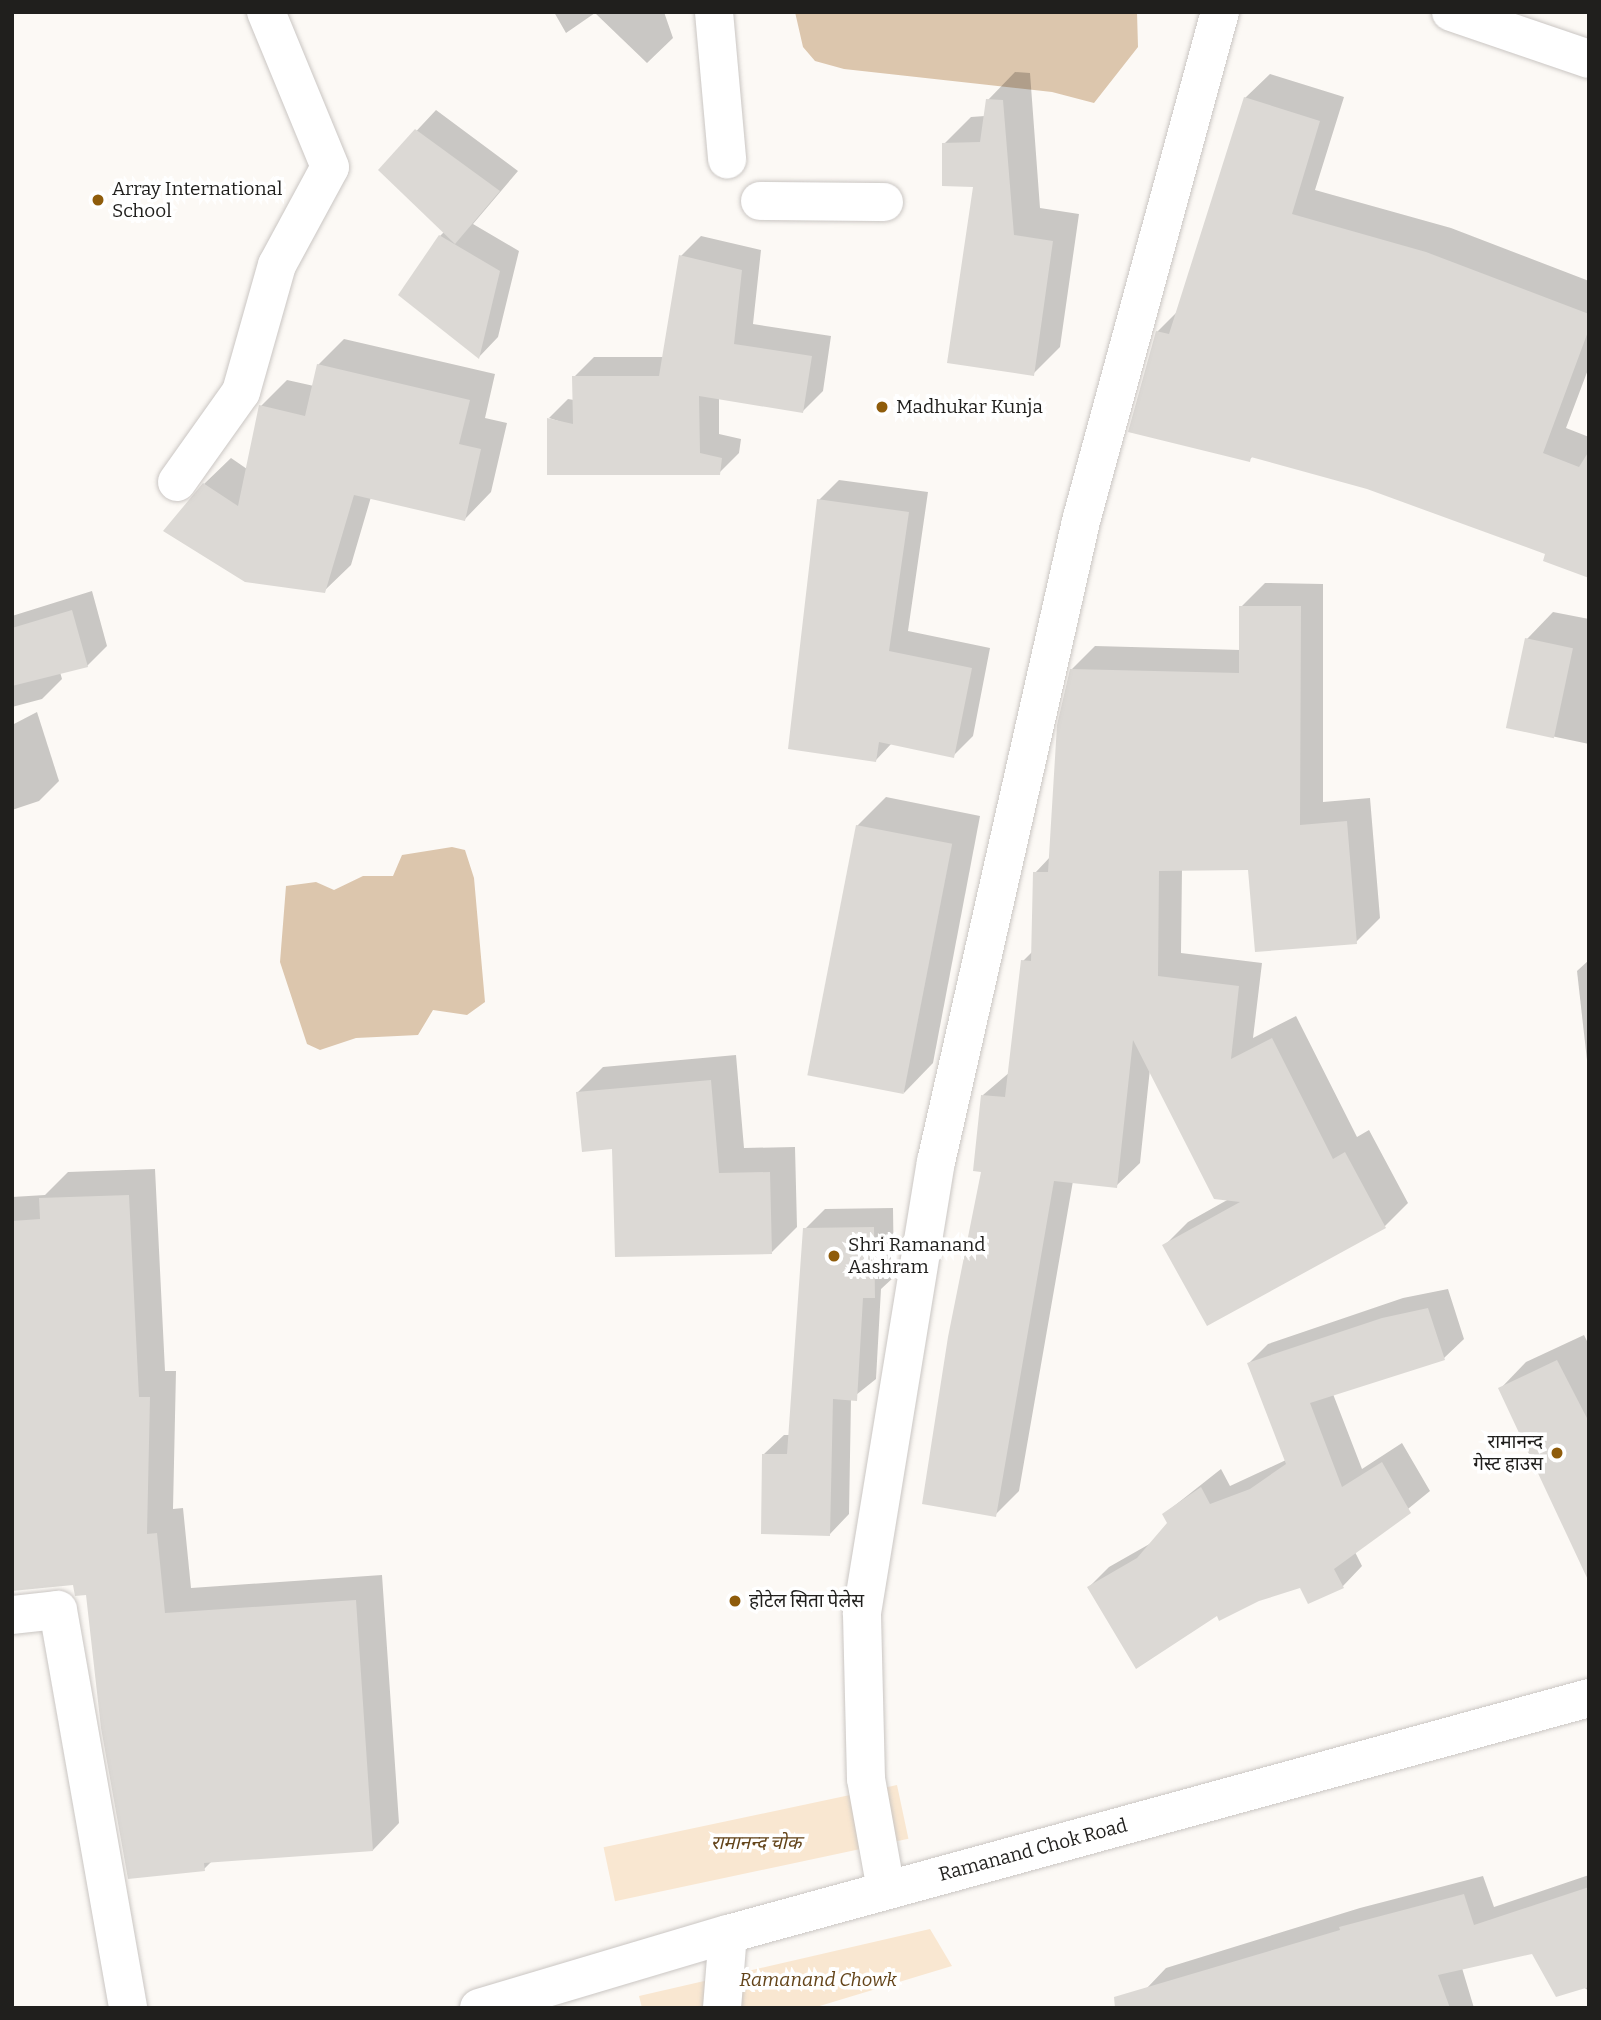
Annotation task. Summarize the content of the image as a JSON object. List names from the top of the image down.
{
  "streets": {
    "main road": ["Ramanand Chok Road"]
  },
  "parks": ["रामानन्द चोक", "Ramanand Chowk"],
  "places": [
    "Array International School",
    "Madhukar Kunja",
    "Shri Ramanand Aashram",
    "रामानन्द गेस्ट हाउस",
    "होटेल सिता पेलेस"
  ]
}
